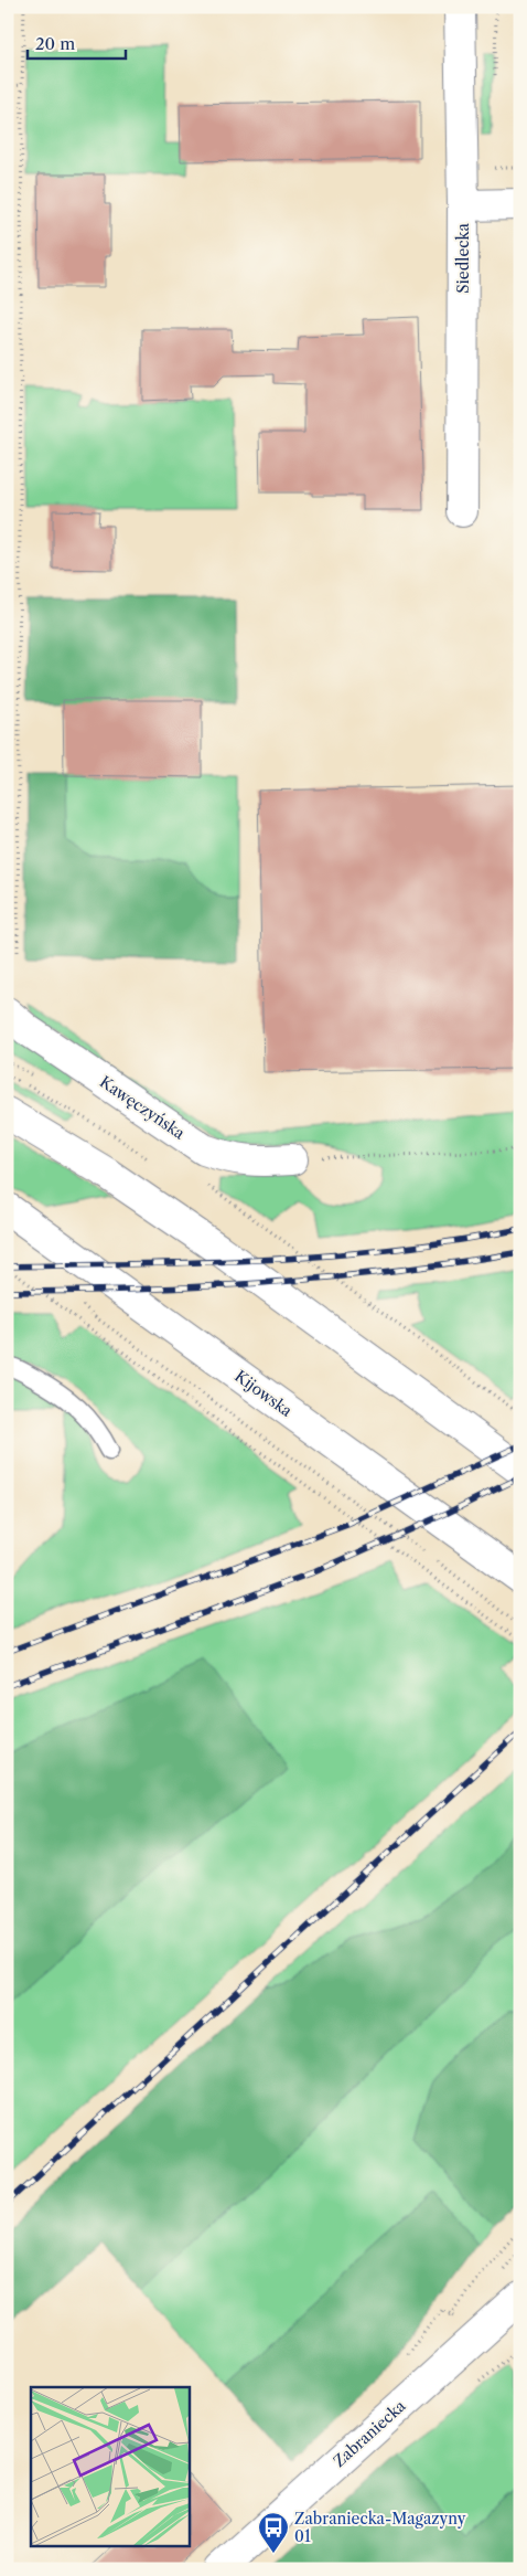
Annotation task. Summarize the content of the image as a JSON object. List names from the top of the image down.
{
  "streets": {
    "street": [
      "Siedlecka",
      "Kawęczyńska",
      "Kijowska",
      "Zabraniecka"
    ]
  },
  "places": {
    "bus stop": ["Zabraniecka-Magazyny 01"]
  },
  "scale_bar": "20 m"
}
